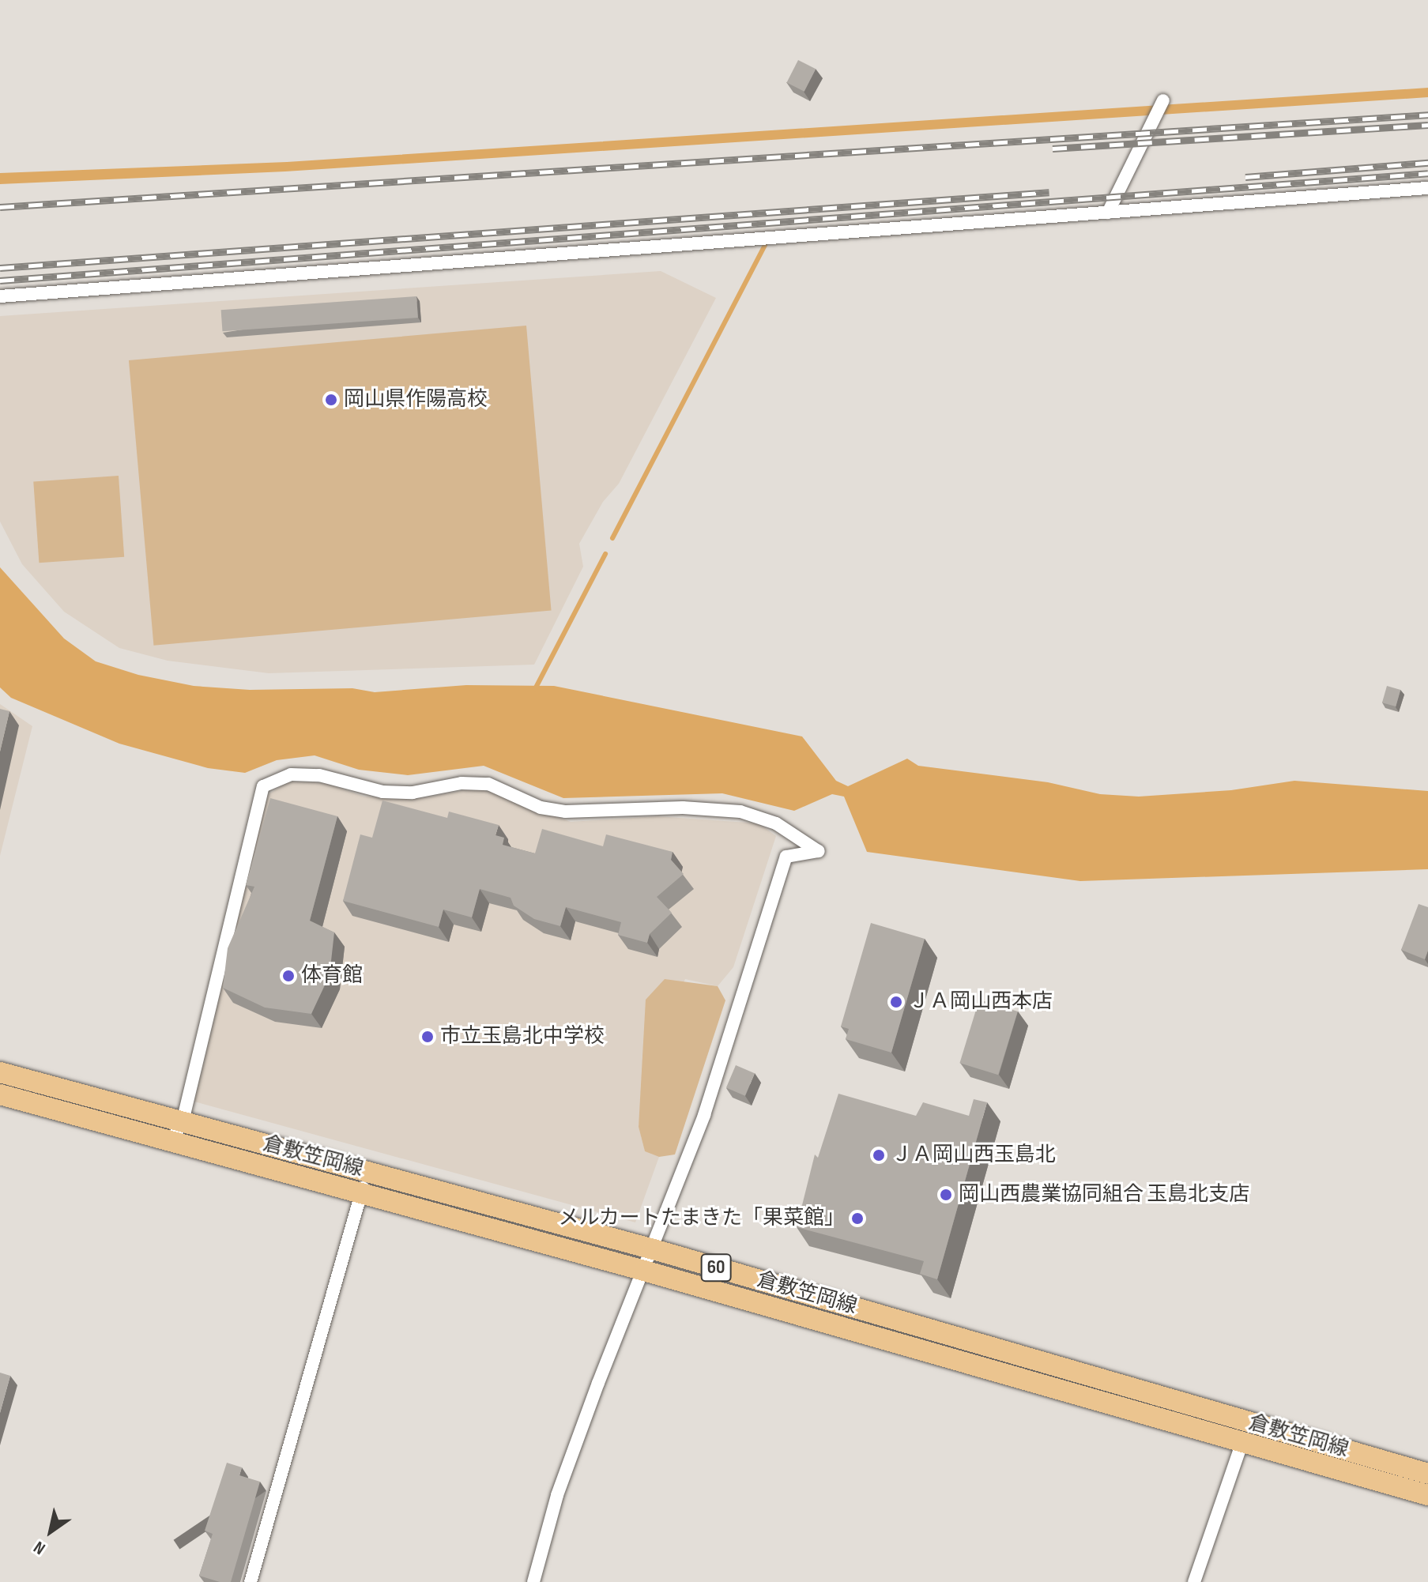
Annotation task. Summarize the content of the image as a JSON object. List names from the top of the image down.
{
  "streets": {
    "main road": ["倉敷笠岡線", "60"]
  },
  "places": [
    "岡山県作陽高校",
    "体育館",
    "ＪＡ岡山西本店",
    "市立玉島北中学校",
    "ＪＡ岡山西玉島北",
    "岡山西農業協同組合 玉島北支店",
    "メルカートたまきた「果菜館」"
  ],
  "north": "bottom left"
}
